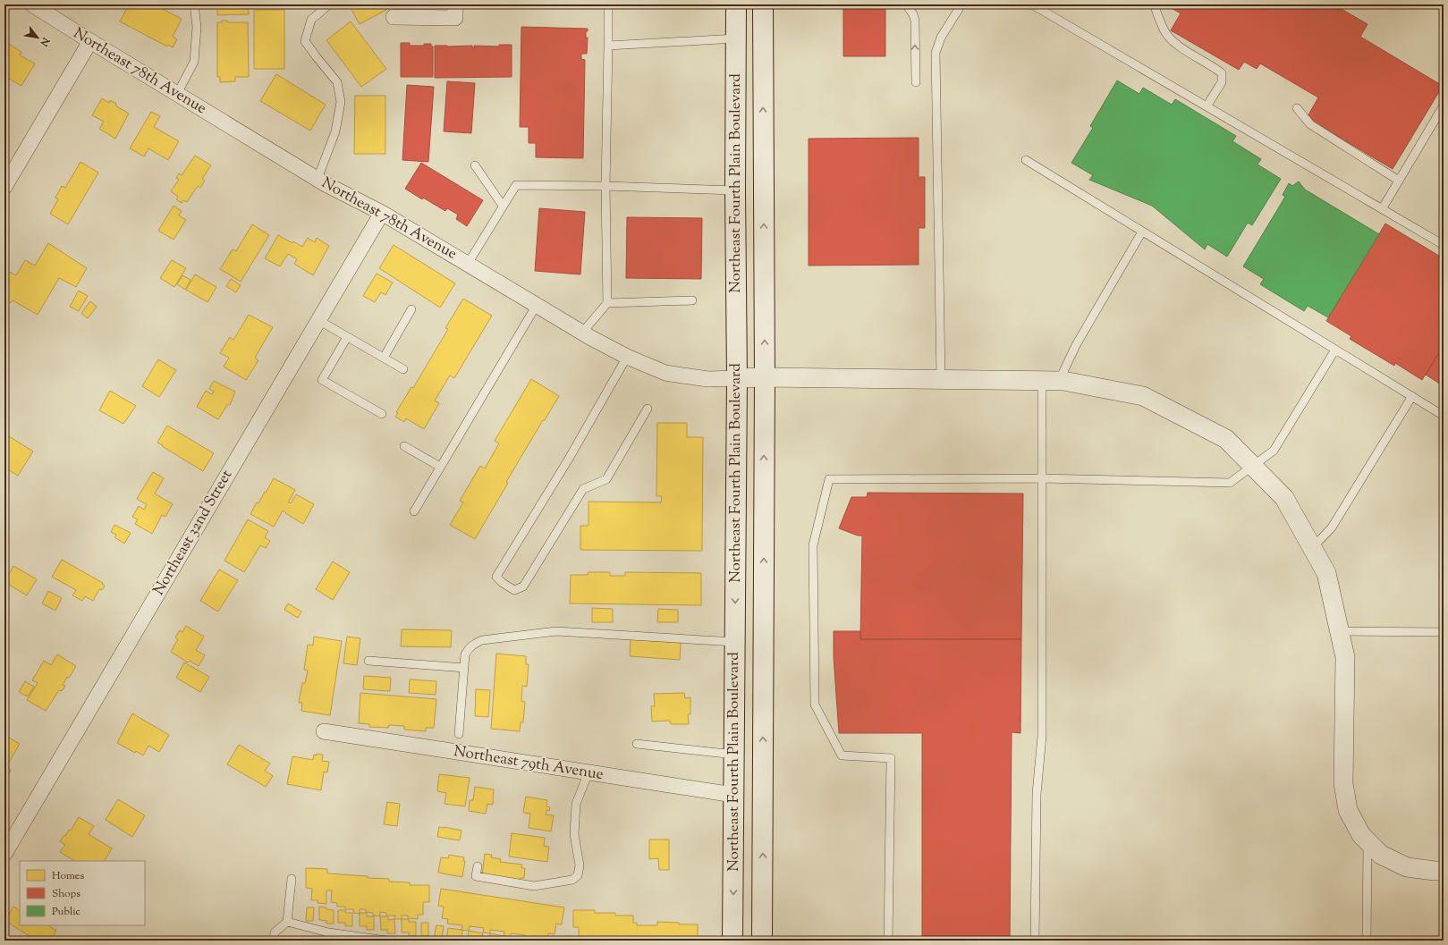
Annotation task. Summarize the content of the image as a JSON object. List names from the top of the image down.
{
  "streets": {
    "main road": ["Northeast Fourth Plain Boulevard"],
    "street": ["Northeast 78th Avenue", "Northeast 32nd Street", "Northeast 79th Avenue"]
  },
  "crossings": [
    ["Northeast 78th Avenue", "Northeast Fourth Plain Boulevard"],
    ["Northeast 78th Avenue", "Northeast 32nd Street"],
    ["Northeast Fourth Plain Boulevard", "Northeast 79th Avenue"]
  ],
  "legend": ["Homes", "Shops", "Public"],
  "north": "bottom right"
}
